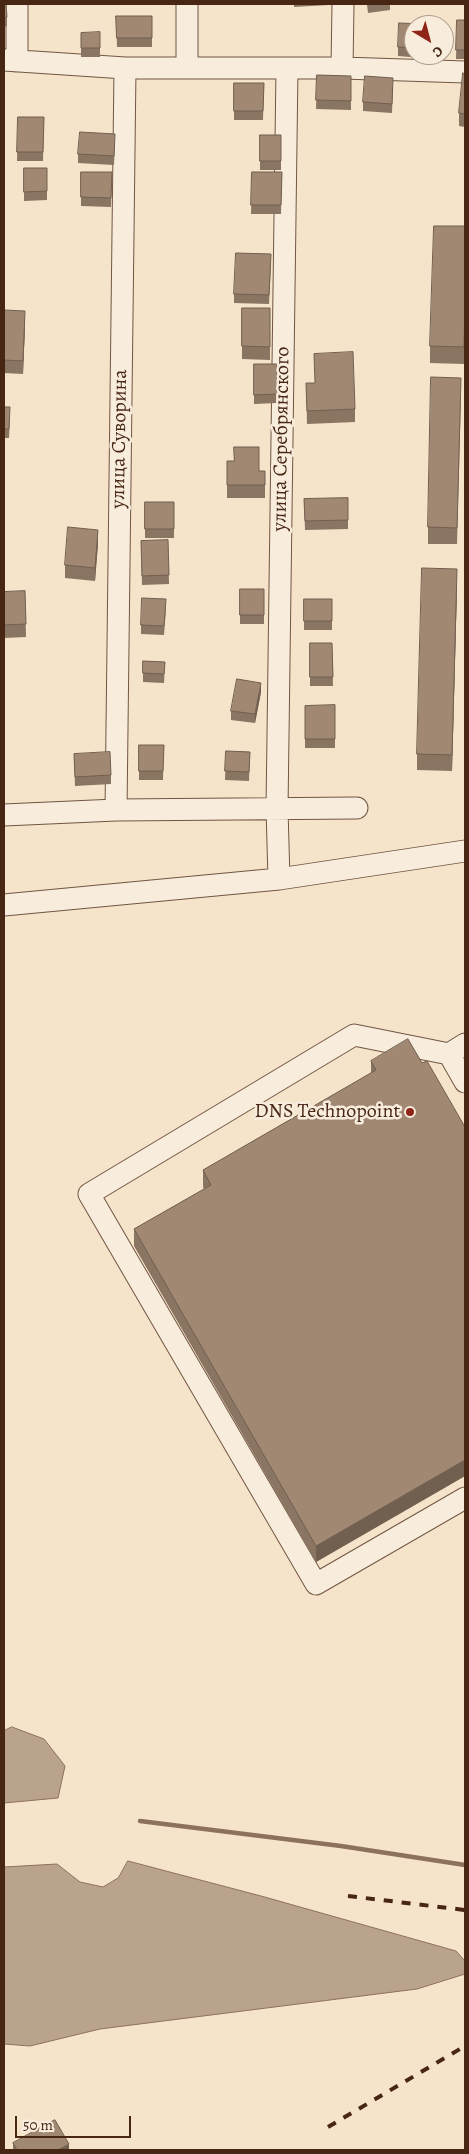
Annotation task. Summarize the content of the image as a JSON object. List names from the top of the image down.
{
  "streets": {
    "street": ["улица Суворина", "улица Серебрянского"]
  },
  "places": ["DNS Technopoint"],
  "scale_bar": "50 m",
  "north": "bottom right"
}
